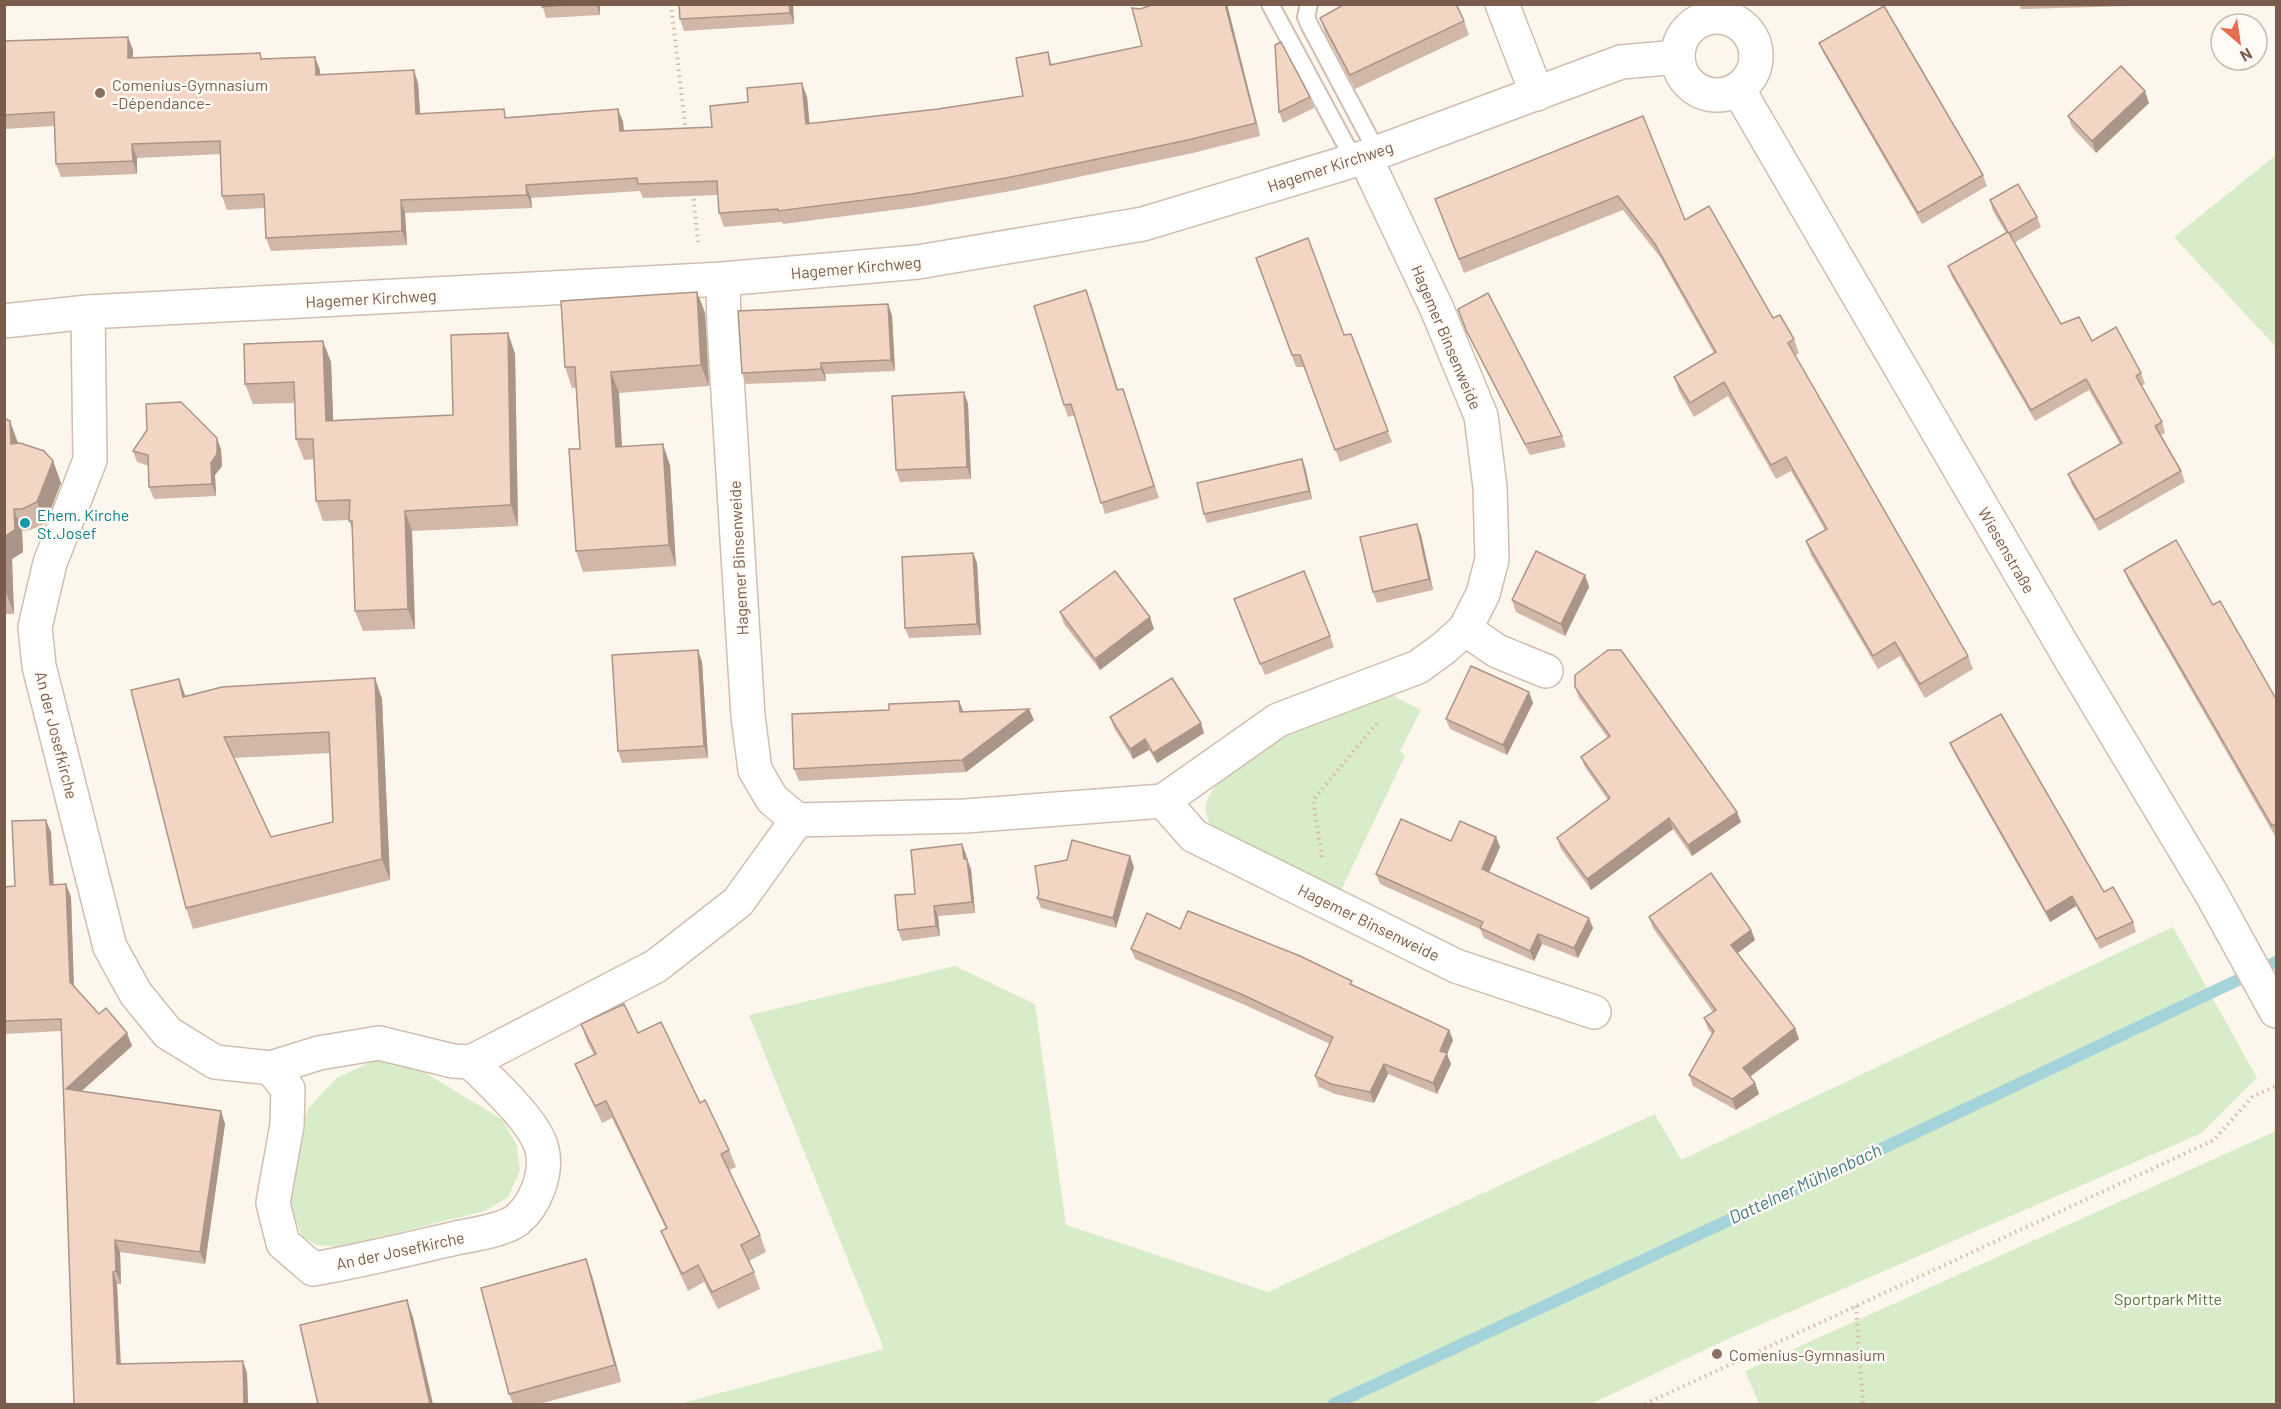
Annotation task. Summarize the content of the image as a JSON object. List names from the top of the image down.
{
  "streets": {
    "street": [
      "Hagemer Kirchweg",
      "Hagemer Binsenweide",
      "Wiesenstraße",
      "An der Josefkirche"
    ]
  },
  "crossings": [
    ["Hagemer Kirchweg", "Hagemer Binsenweide"],
    ["Hagemer Kirchweg", "Wiesenstraße"],
    ["Hagemer Kirchweg", "An der Josefkirche"]
  ],
  "water": ["Dattelner Mühlenbach"],
  "parks": ["Sportpark Mitte"],
  "places": ["Comenius-Gymnasium -Dépendance-", "Ehem. Kirche St.Josef", "Comenius-Gymnasium"],
  "north": "bottom right"
}
